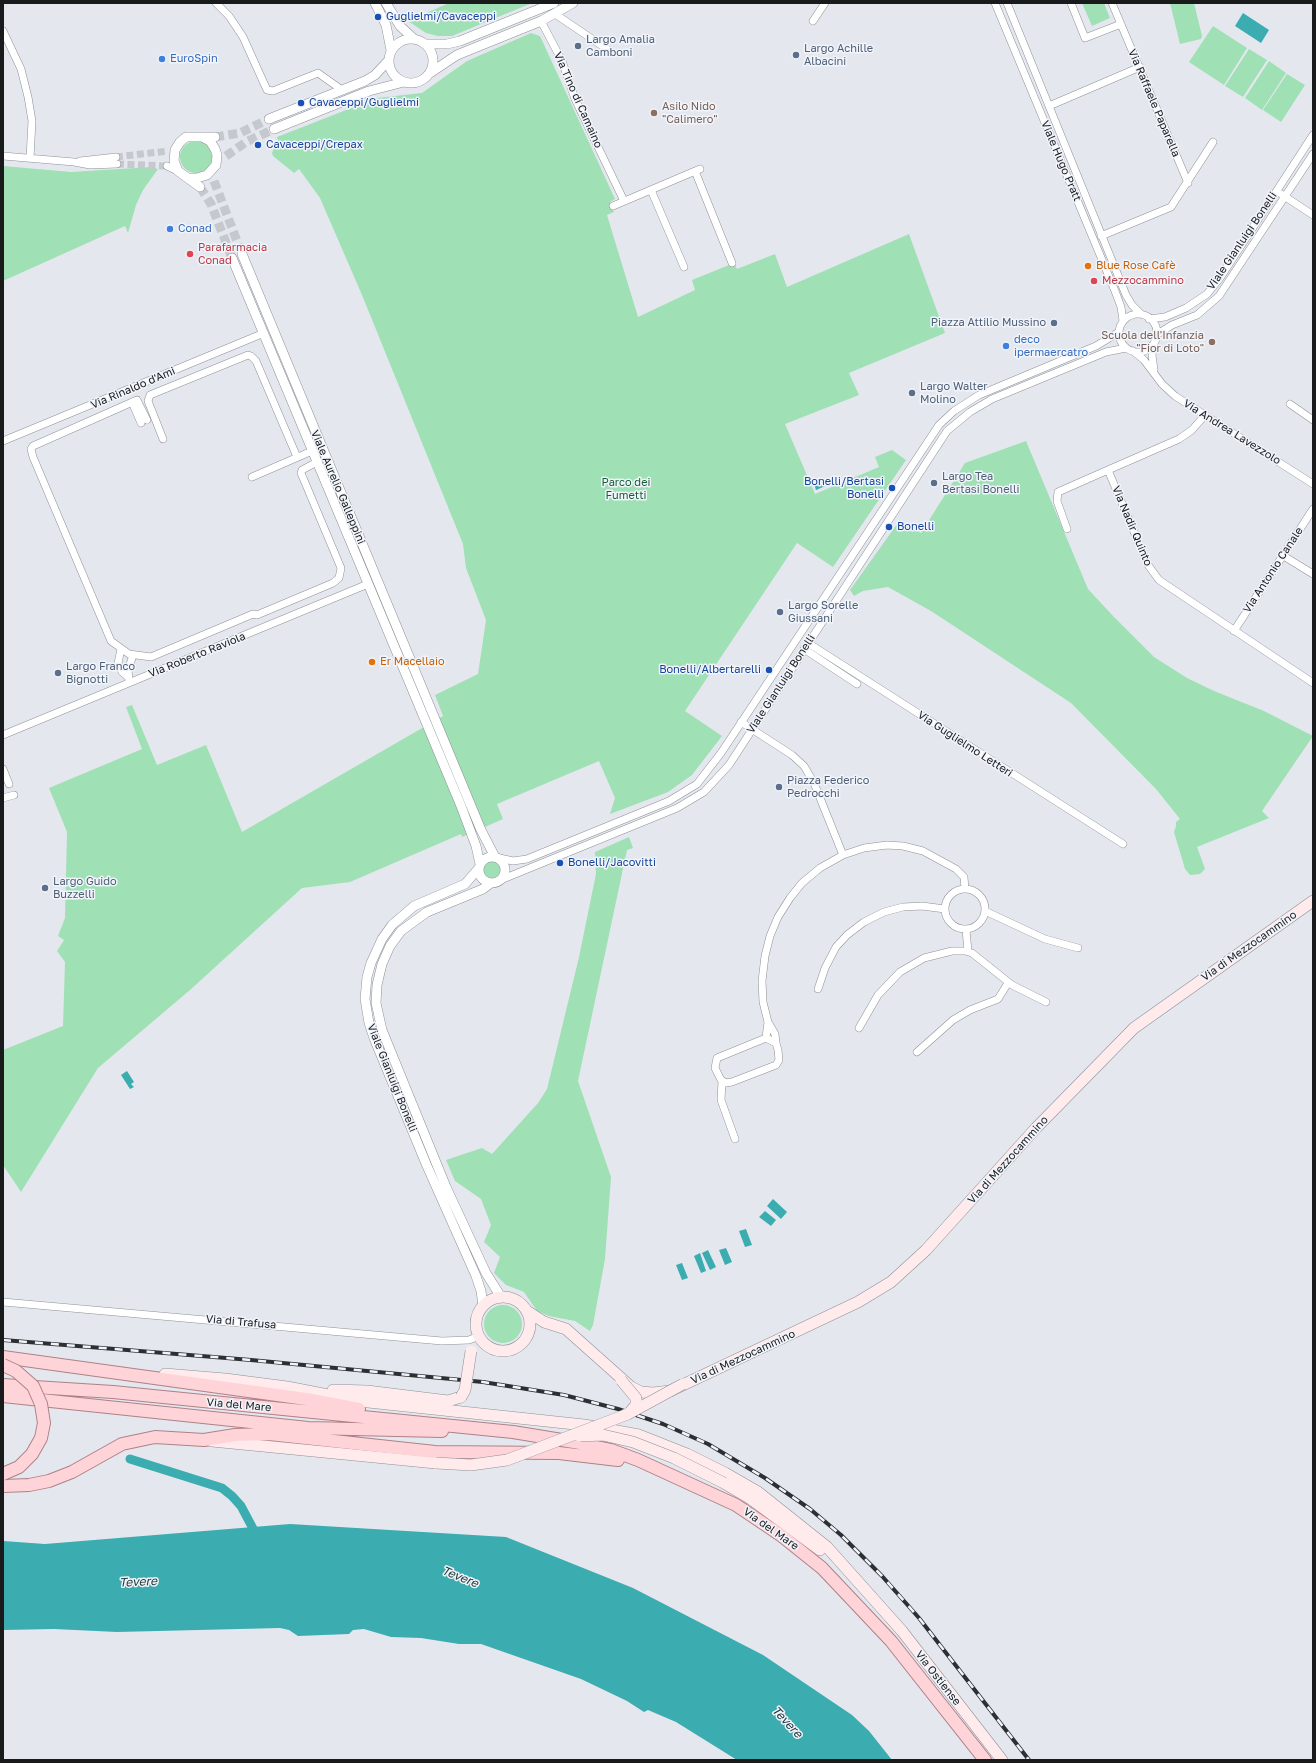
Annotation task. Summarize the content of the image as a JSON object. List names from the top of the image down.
{
  "streets": {
    "main road": ["Via di Mezzocammino", "Via del Mare", "Via Ostiense"],
    "street": [
      "Via Tino di Camaino",
      "Via Raffaele Paparella",
      "Viale Hugo Pratt",
      "Viale Gianluigi Bonelli",
      "Via Rinaldo d'Ami",
      "Via Andrea Lavezzolo",
      "Viale Aurelio Galleppini",
      "Via Nadir Quinto",
      "Via Antonio Canale",
      "Via Roberto Raviola",
      "Via Guglielmo Letteri",
      "Via di Trafusa"
    ]
  },
  "crossings": [
    ["Viale Hugo Pratt", "Viale Gianluigi Bonelli"],
    ["Viale Hugo Pratt", "Via Andrea Lavezzolo"],
    ["Viale Gianluigi Bonelli", "Via Andrea Lavezzolo"],
    ["Viale Gianluigi Bonelli", "Viale Aurelio Galleppini"],
    ["Viale Gianluigi Bonelli", "Via Guglielmo Letteri"],
    ["Viale Gianluigi Bonelli", "Via di Mezzocammino"],
    ["Viale Gianluigi Bonelli", "Via di Trafusa"],
    ["Via Rinaldo d'Ami", "Viale Aurelio Galleppini"],
    ["Viale Aurelio Galleppini", "Via Roberto Raviola"],
    ["Via Nadir Quinto", "Via Antonio Canale"],
    ["Via di Mezzocammino", "Via di Trafusa"]
  ],
  "water": ["Tevere"],
  "parks": ["Parco dei Fumetti"],
  "places": [
    "Guglielmi/Cavaceppi",
    "Largo Amalia Camboni",
    "Largo Achille Albacini",
    "EuroSpin",
    "Cavaceppi/Guglielmi",
    "Asilo Nido \"Calimero\"",
    "Cavaceppi/Crepax",
    "Conad",
    "Parafarmacia Conad",
    "Blue Rose Cafè",
    "Mezzocammino",
    "Piazza Attilio Mussino",
    "Scuola dell'Infanzia \"Fior di Loto\"",
    "deco ipermaercatro",
    "Largo Walter Molino",
    "Largo Tea Bertasi Bonelli",
    "Bonelli/Bertasi Bonelli",
    "Bonelli",
    "Largo Sorelle Giussani",
    "Er Macellaio",
    "Bonelli/Albertarelli",
    "Largo Franco Bignotti",
    "Piazza Federico Pedrocchi",
    "Bonelli/Jacovitti",
    "Largo Guido Buzzelli"
  ]
}
